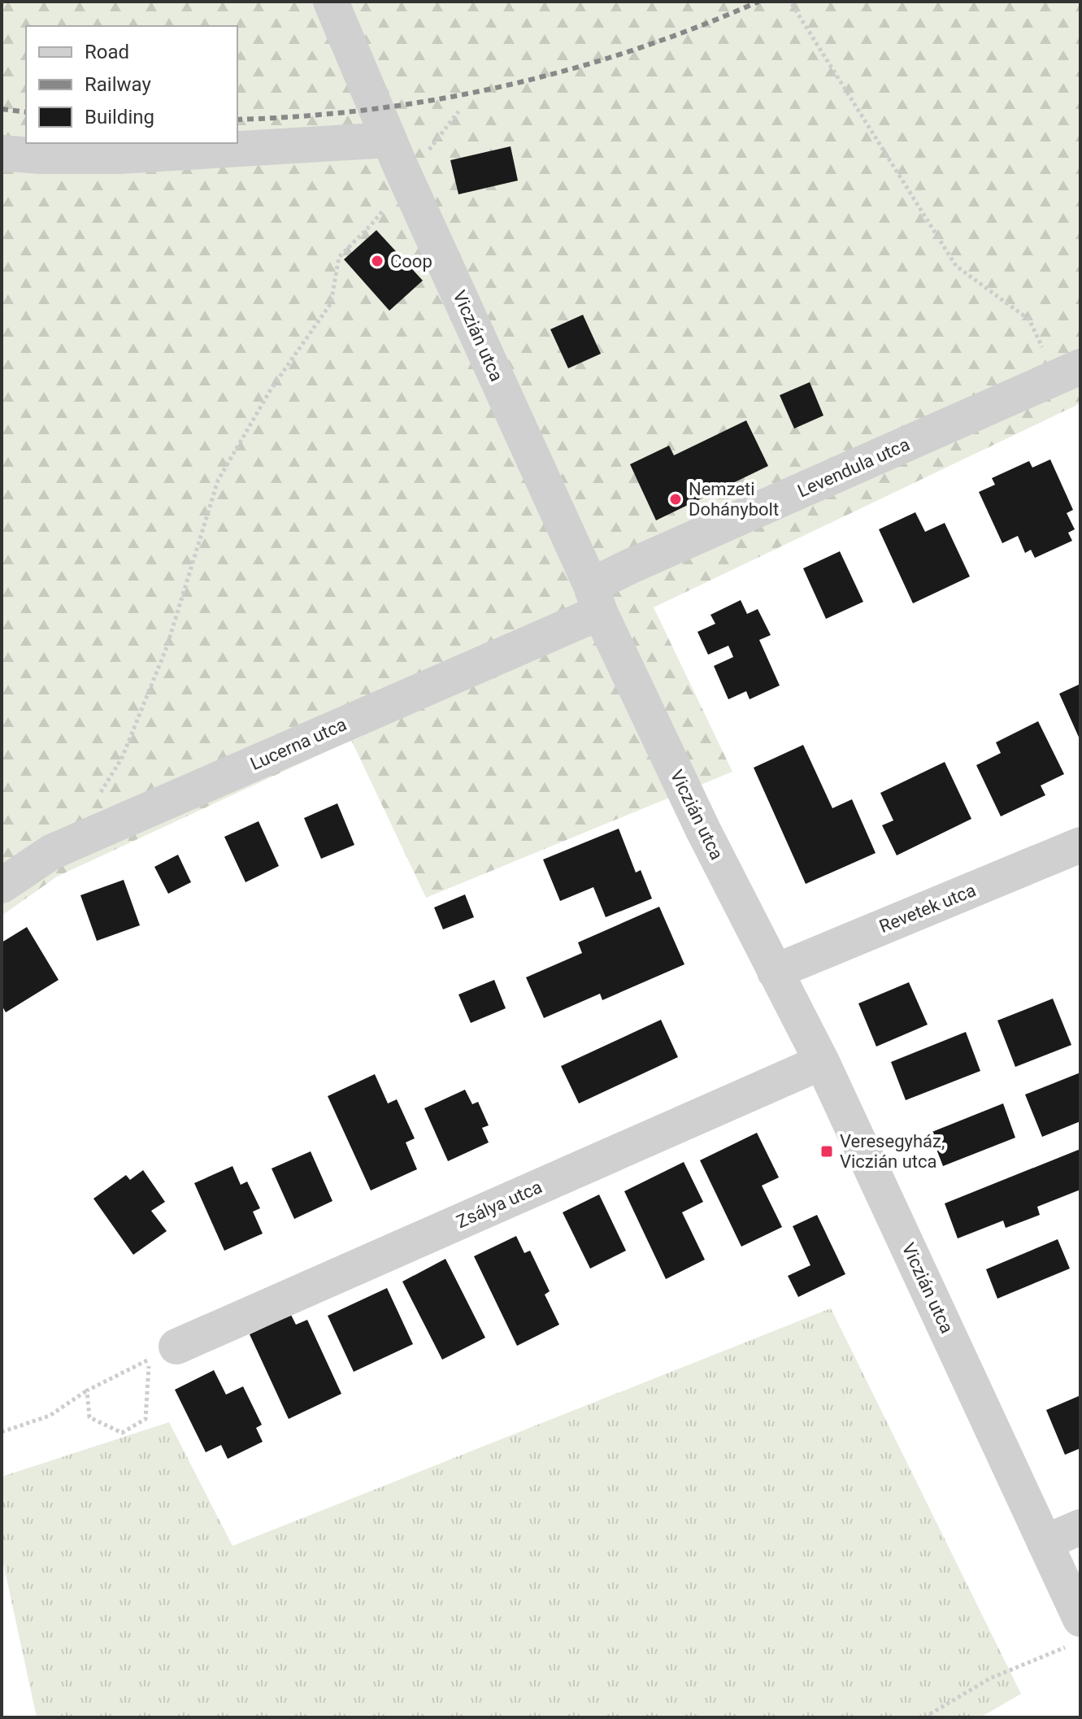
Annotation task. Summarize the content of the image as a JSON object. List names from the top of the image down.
{
  "streets": {
    "street": [
      "Viczián utca",
      "Levendula utca",
      "Lucerna utca",
      "Revetek utca",
      "Zsálya utca"
    ]
  },
  "crossings": [
    ["Viczián utca", "Levendula utca"],
    ["Viczián utca", "Lucerna utca"],
    ["Viczián utca", "Revetek utca"],
    ["Viczián utca", "Zsálya utca"],
    ["Levendula utca", "Lucerna utca"]
  ],
  "places": {
    "other": ["Coop", "Nemzeti Dohánybolt"],
    "transit": ["Veresegyház, Viczián utca"]
  },
  "legend": ["Road", "Railway", "Building"]
}
